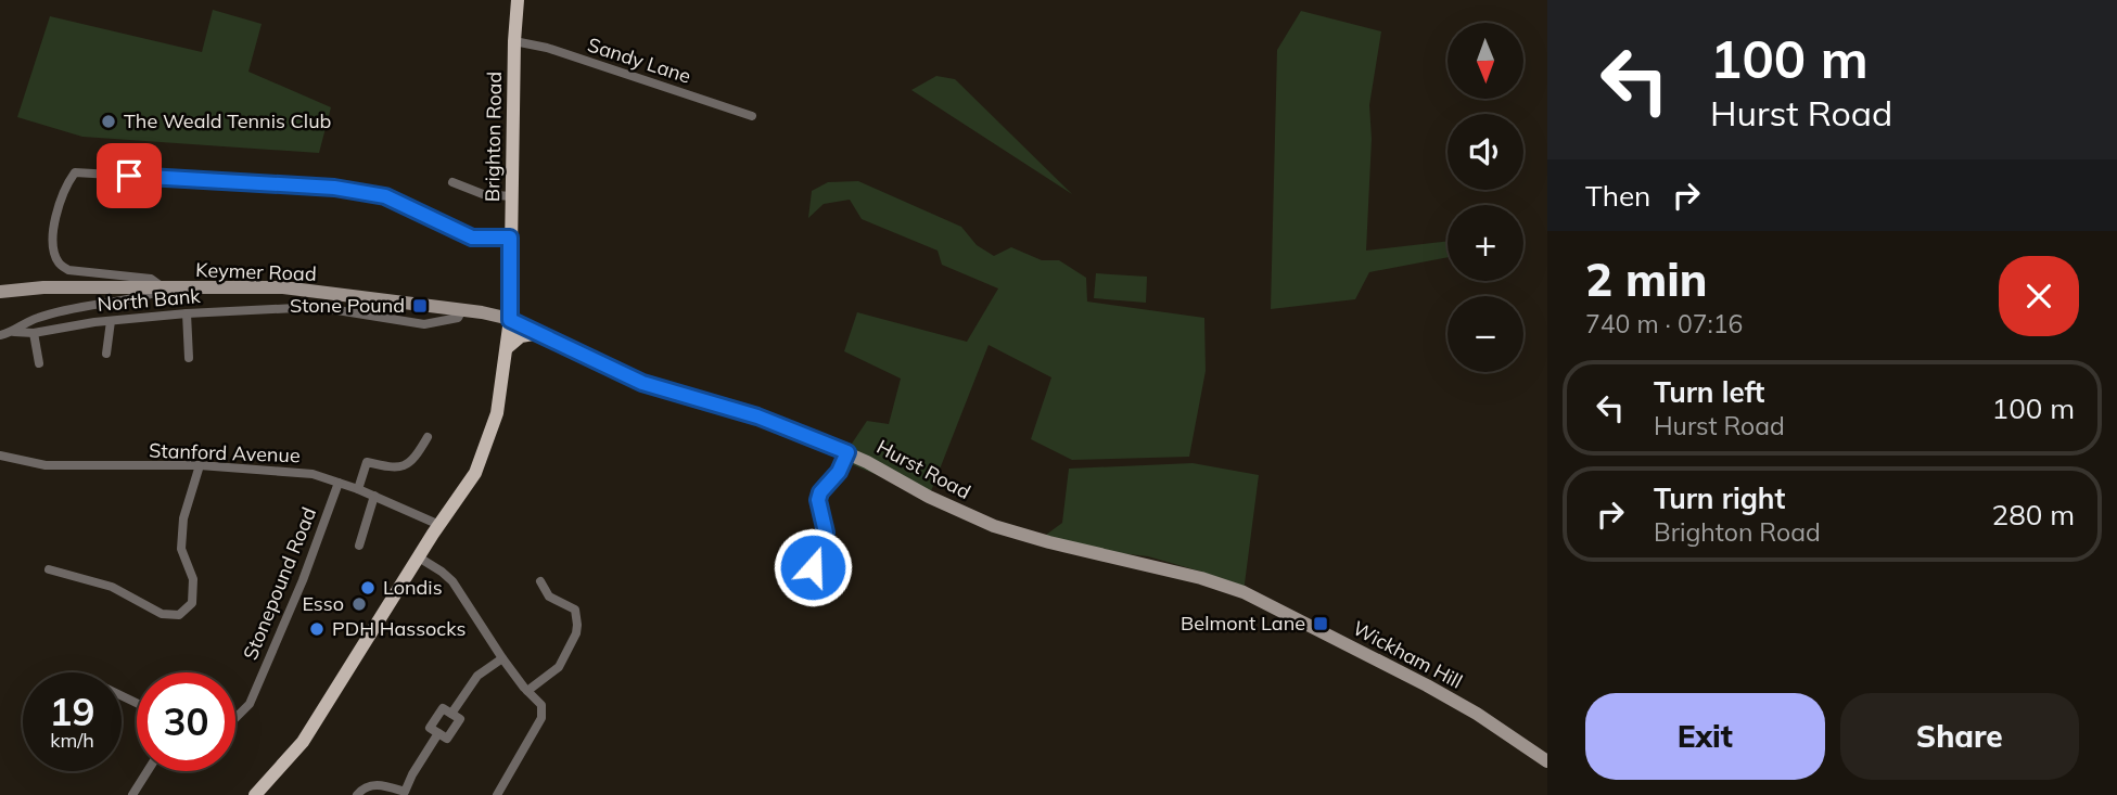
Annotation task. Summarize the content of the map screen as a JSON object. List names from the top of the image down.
{
  "streets": {
    "main road": [
      "Brighton Road",
      "Keymer Road",
      "Hurst Road",
      "Wickham Hill"
    ],
    "street": [
      "Sandy Lane",
      "North Bank",
      "Stanford Avenue",
      "Stonepound Road"
    ]
  },
  "crossings": [
    ["Sandy Lane", "Brighton Road"],
    ["Brighton Road", "Keymer Road"],
    ["Brighton Road", "Stanford Avenue"],
    ["Brighton Road", "Hurst Road"],
    ["Keymer Road", "North Bank"],
    ["Keymer Road", "Hurst Road"],
    ["Stanford Avenue", "Stonepound Road"],
    ["Hurst Road", "Wickham Hill"]
  ],
  "places": {
    "other": [
      "The Weald Tennis Club",
      "Londis",
      "Esso",
      "PDH Hassocks"
    ],
    "transit": ["Stone Pound", "Belmont Lane"]
  },
  "north": "bottom",
  "page": {
    "turn": ["100 m", "Hurst Road"],
    "map_buttons": ["+", "−"],
    "then": "Then",
    "heading": ["2 min", "740 m · 07:16"],
    "list": [
      {
        "name": "Turn left",
        "note": "Hurst Road",
        "value": "100 m"
      },
      {
        "name": "Turn right",
        "note": "Brighton Road",
        "value": "280 m"
      }
    ],
    "speed": "19 km/h",
    "limit": "30",
    "buttons": ["Exit", "Share"]
  }
}
